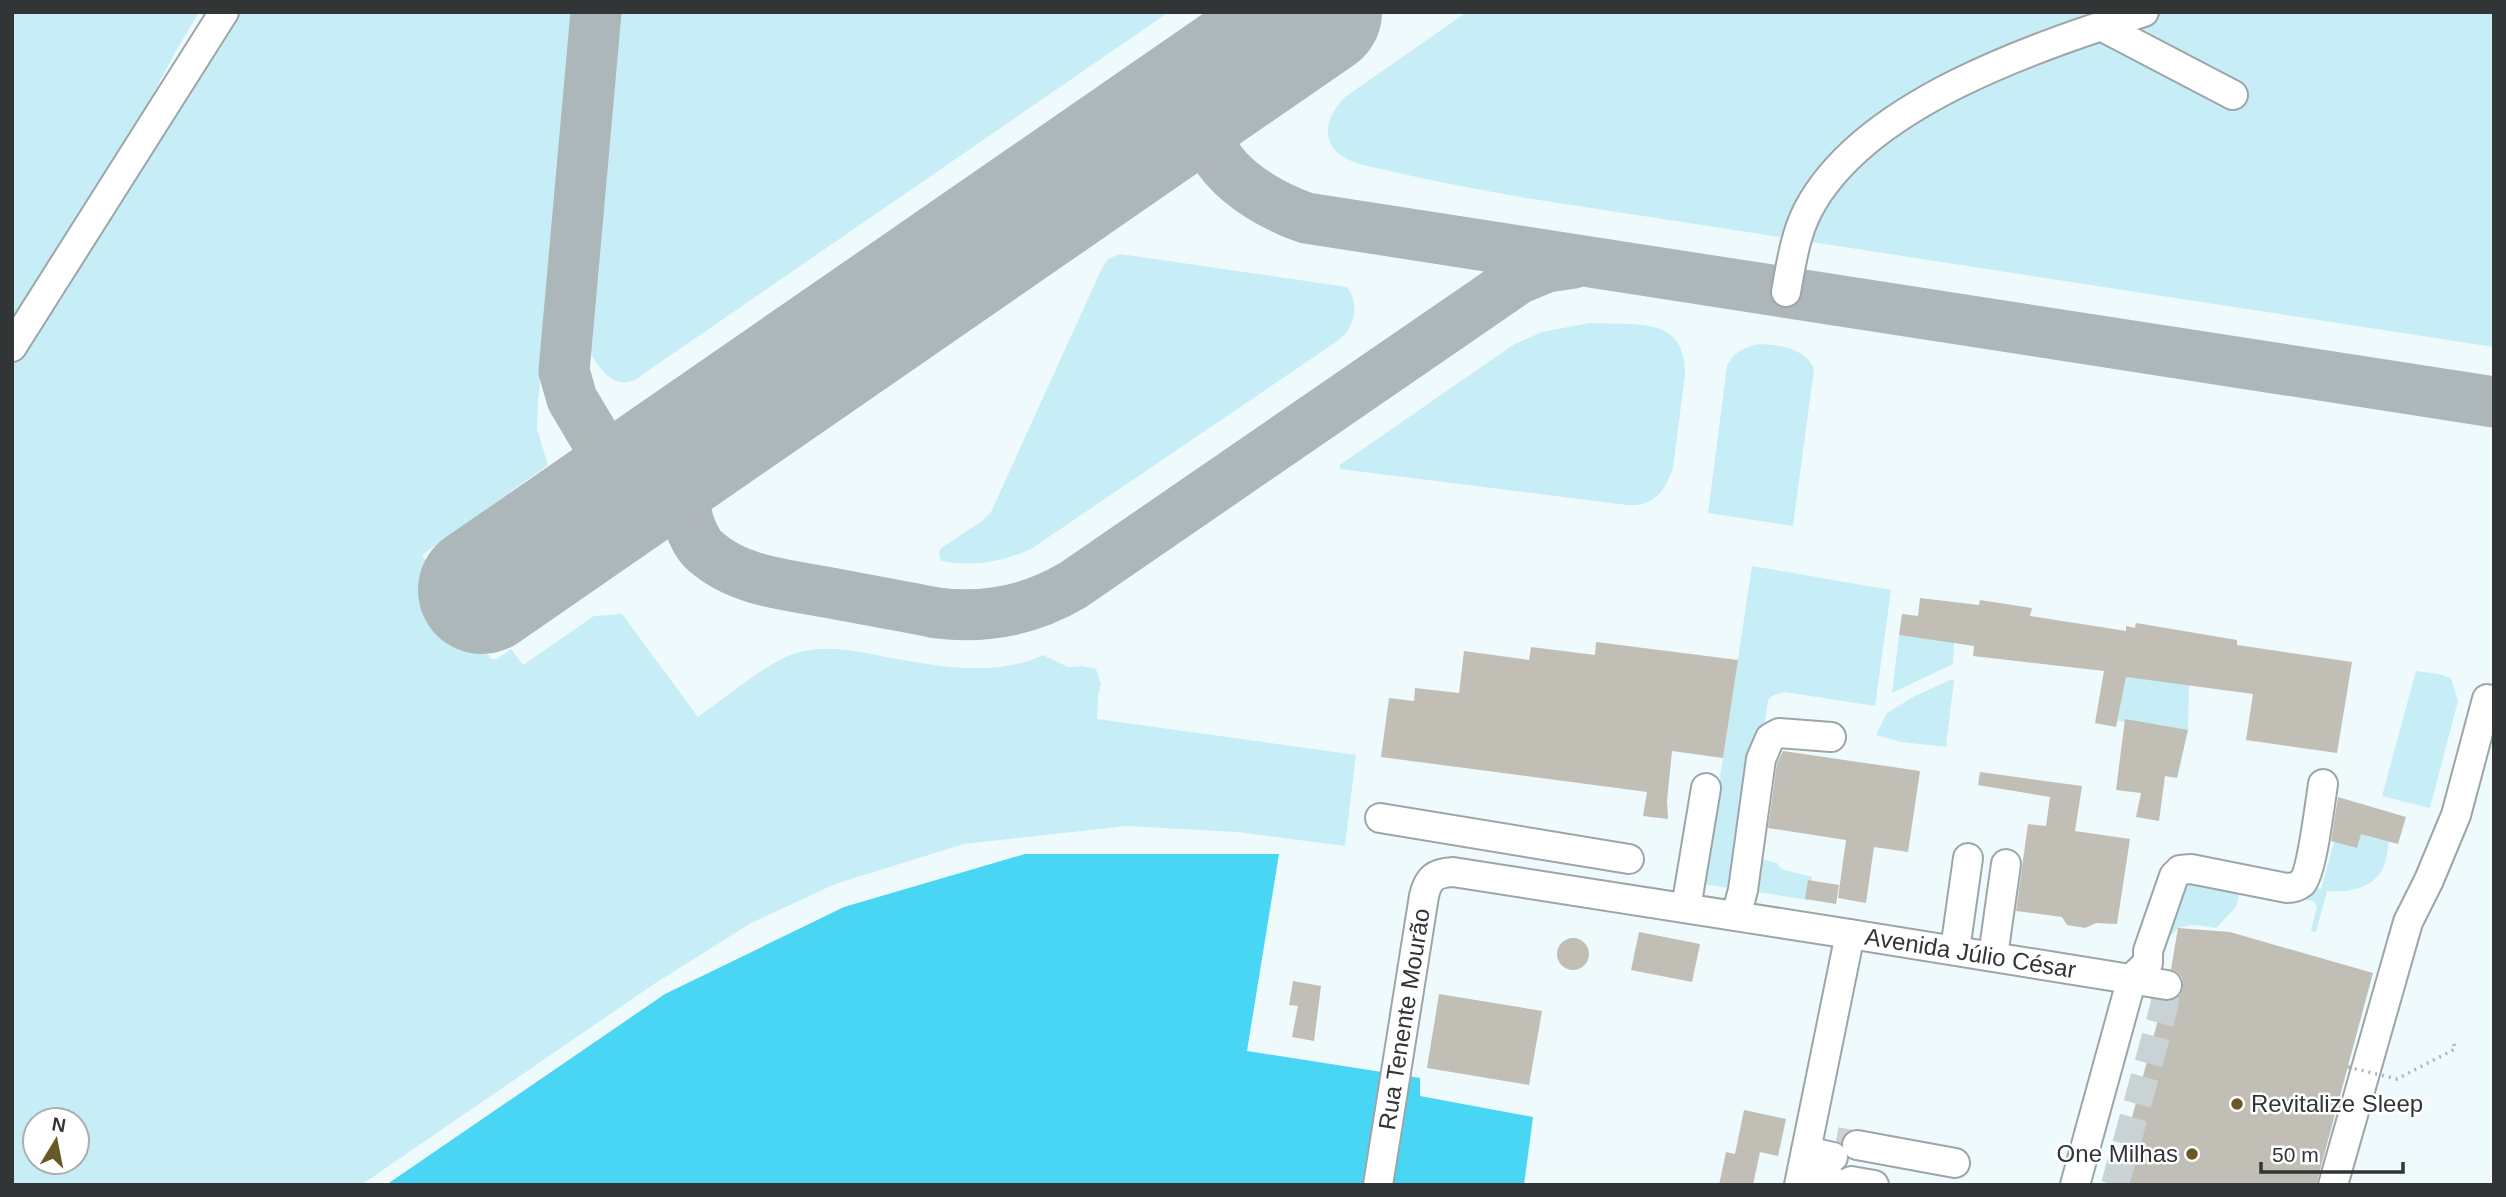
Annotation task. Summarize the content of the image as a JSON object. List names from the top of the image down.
{
  "streets": {
    "street": ["Avenida Júlio César", "Rua Tenente Mourão"]
  },
  "places": ["Revitalize Sleep", "One Milhas"],
  "scale_bar": "50 m",
  "north": "top"
}
